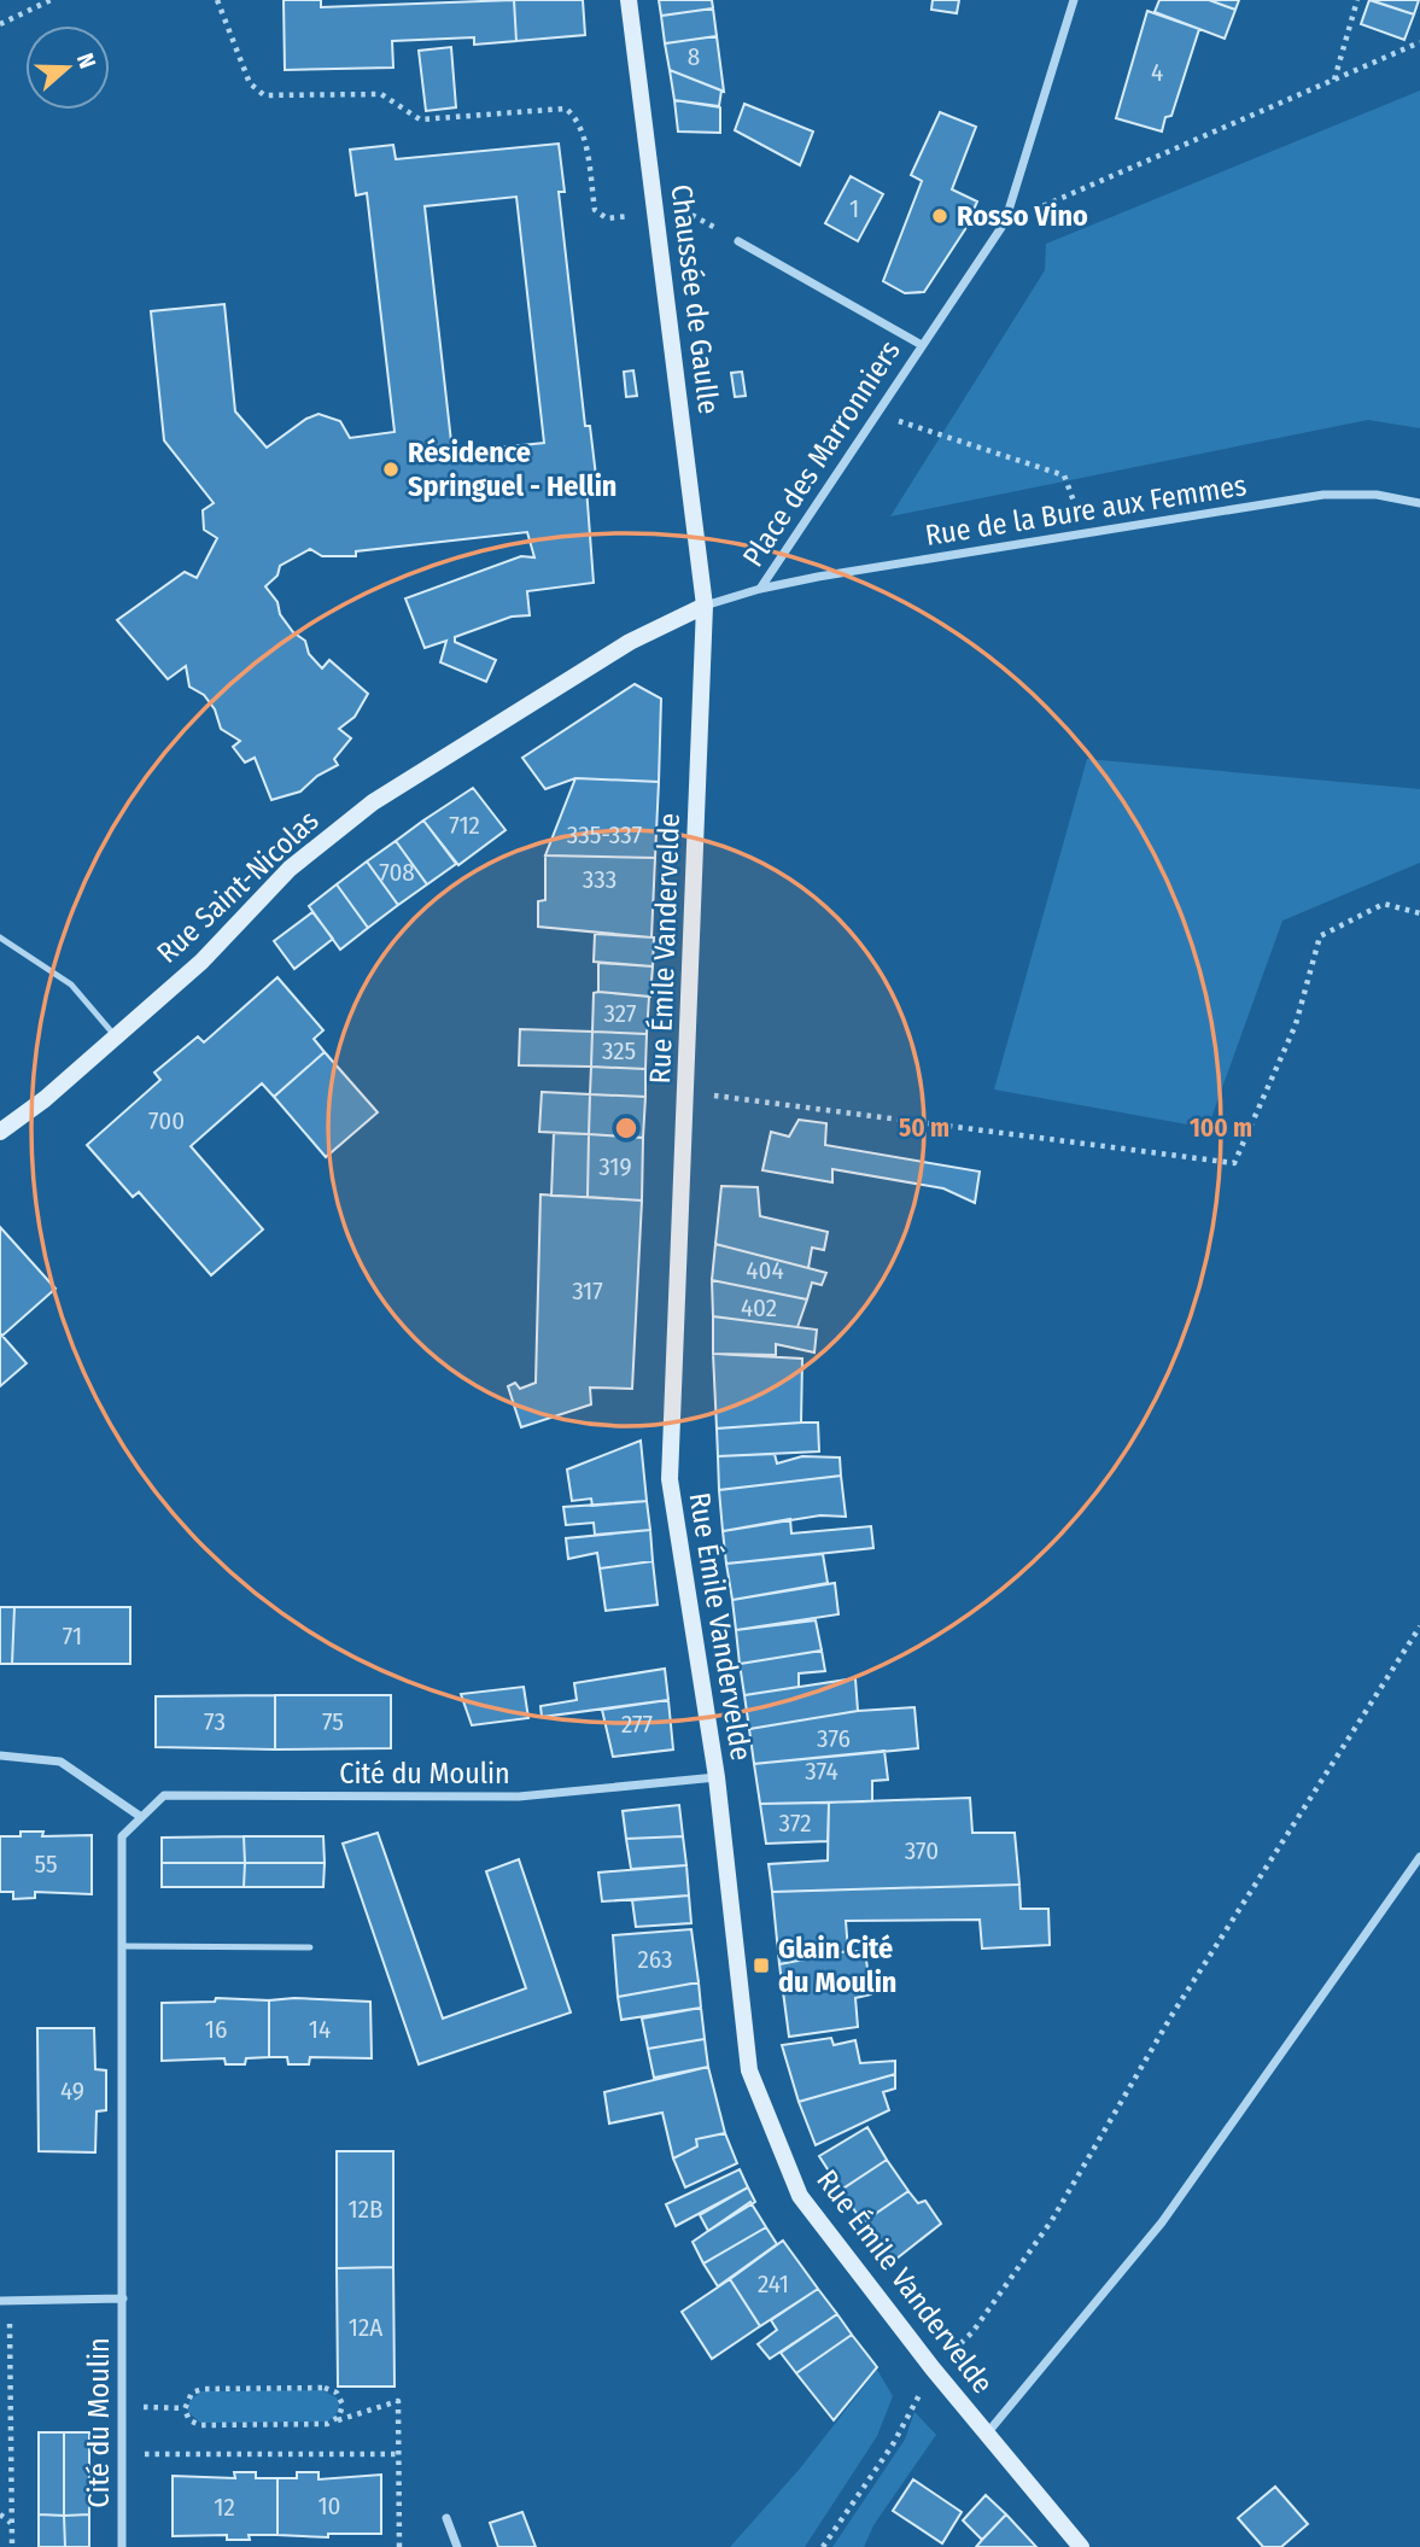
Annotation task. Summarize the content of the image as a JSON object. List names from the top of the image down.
{
  "streets": {
    "main road": ["Chaussée de Gaulle", "Rue Saint-Nicolas", "Rue Émile Vandervelde"],
    "street": ["Place des Marronniers", "Rue de la Bure aux Femmes", "Cité du Moulin"]
  },
  "crossings": [
    ["Chaussée de Gaulle", "Place des Marronniers"],
    ["Chaussée de Gaulle", "Rue Saint-Nicolas"],
    ["Chaussée de Gaulle", "Rue Émile Vandervelde"],
    ["Place des Marronniers", "Rue de la Bure aux Femmes"],
    ["Place des Marronniers", "Rue Saint-Nicolas"],
    ["Place des Marronniers", "Rue Émile Vandervelde"],
    ["Rue Saint-Nicolas", "Rue Émile Vandervelde"],
    ["Rue Émile Vandervelde", "Cité du Moulin"]
  ],
  "places": {
    "other": ["Rosso Vino", "Résidence Springuel - Hellin"],
    "transit": ["Glain Cité du Moulin"]
  },
  "house_numbers": [
    "8",
    "4",
    "1",
    "712",
    "335-337",
    "708",
    "333",
    "327",
    "325",
    "700",
    "319",
    "404",
    "317",
    "402",
    "71",
    "73",
    "75",
    "277",
    "376",
    "374",
    "372",
    "370",
    "55",
    "263",
    "16",
    "14",
    "49",
    "12B",
    "241",
    "12A",
    "10",
    "12"
  ],
  "north": "right",
  "rings": ["50 m", "100 m"]
}
